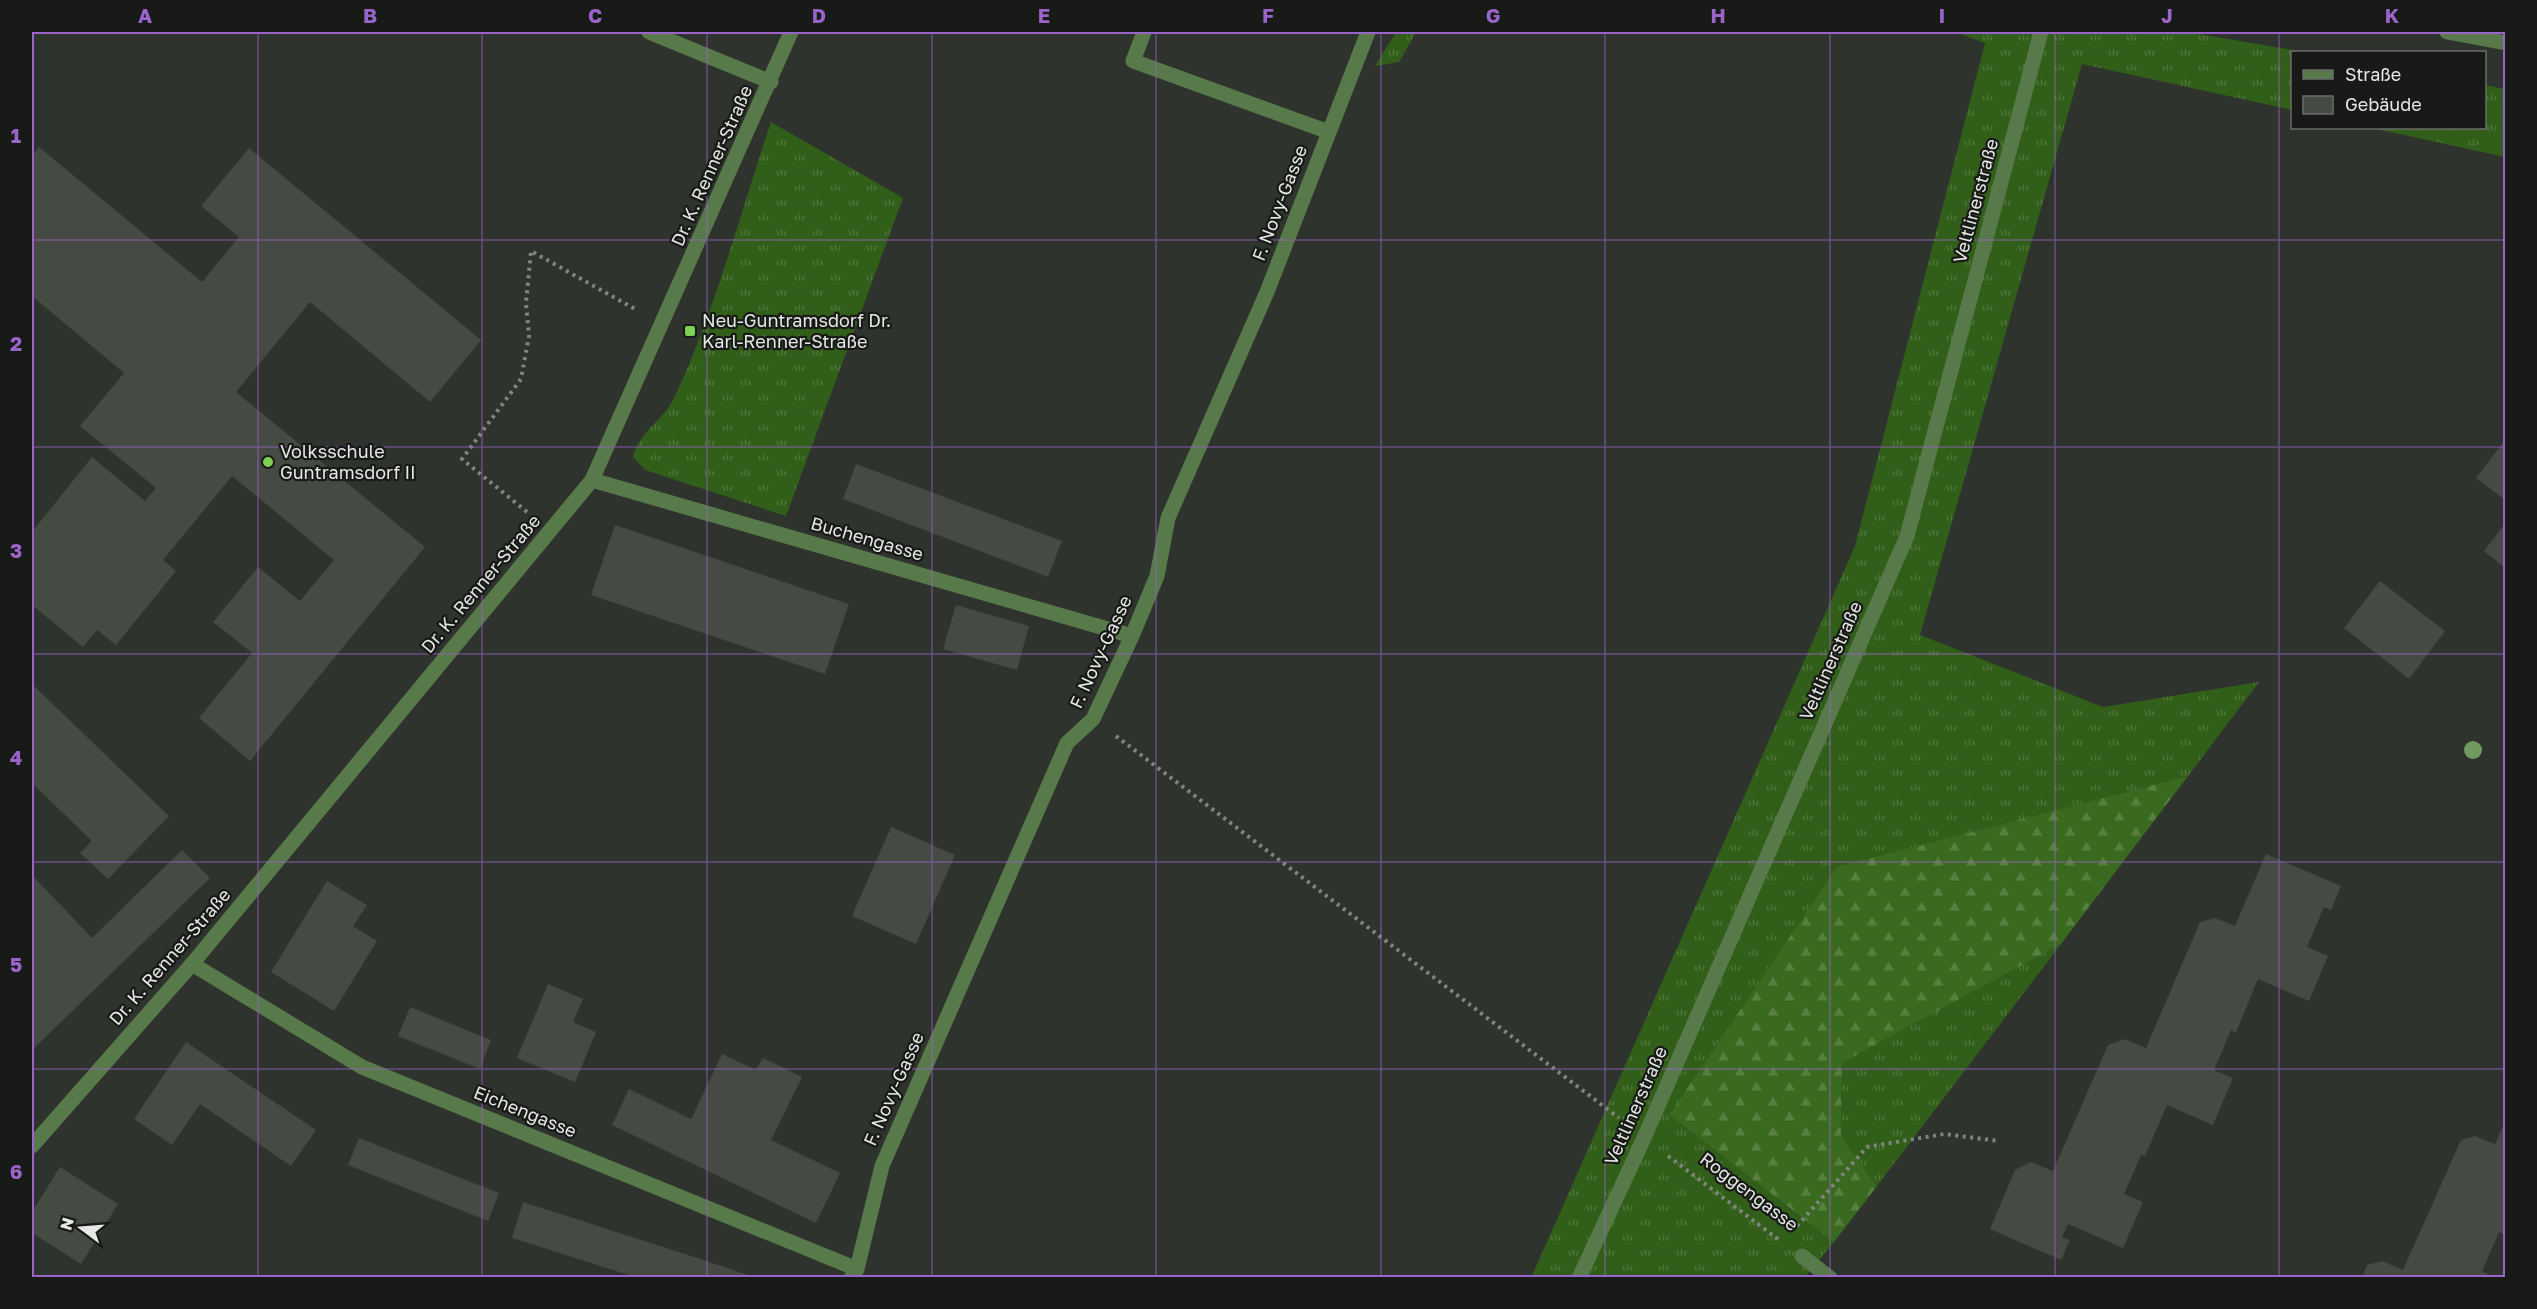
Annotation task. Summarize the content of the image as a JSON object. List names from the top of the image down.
{
  "streets": {
    "street": [
      "Dr. K. Renner-Straße",
      "Veltlinerstraße",
      "F. Novy-Gasse",
      "Buchengasse",
      "Eichengasse",
      "Roggengasse"
    ]
  },
  "crossings": [
    ["Dr. K. Renner-Straße", "Buchengasse"],
    ["Dr. K. Renner-Straße", "Eichengasse"],
    ["Veltlinerstraße", "Roggengasse"],
    ["F. Novy-Gasse", "Buchengasse"],
    ["F. Novy-Gasse", "Eichengasse"],
    ["F. Novy-Gasse", "Roggengasse"]
  ],
  "places": {
    "transit": ["Neu-Guntramsdorf Dr. Karl-Renner-Straße"],
    "other": ["Volksschule Guntramsdorf II"]
  },
  "legend": ["Straße", "Gebäude"],
  "north": "left",
  "grid": {
    "columns": [
      "A",
      "B",
      "C",
      "D",
      "E",
      "F",
      "G",
      "H",
      "I",
      "J",
      "K"
    ],
    "rows": [
      "1",
      "2",
      "3",
      "4",
      "5",
      "6"
    ]
  }
}
